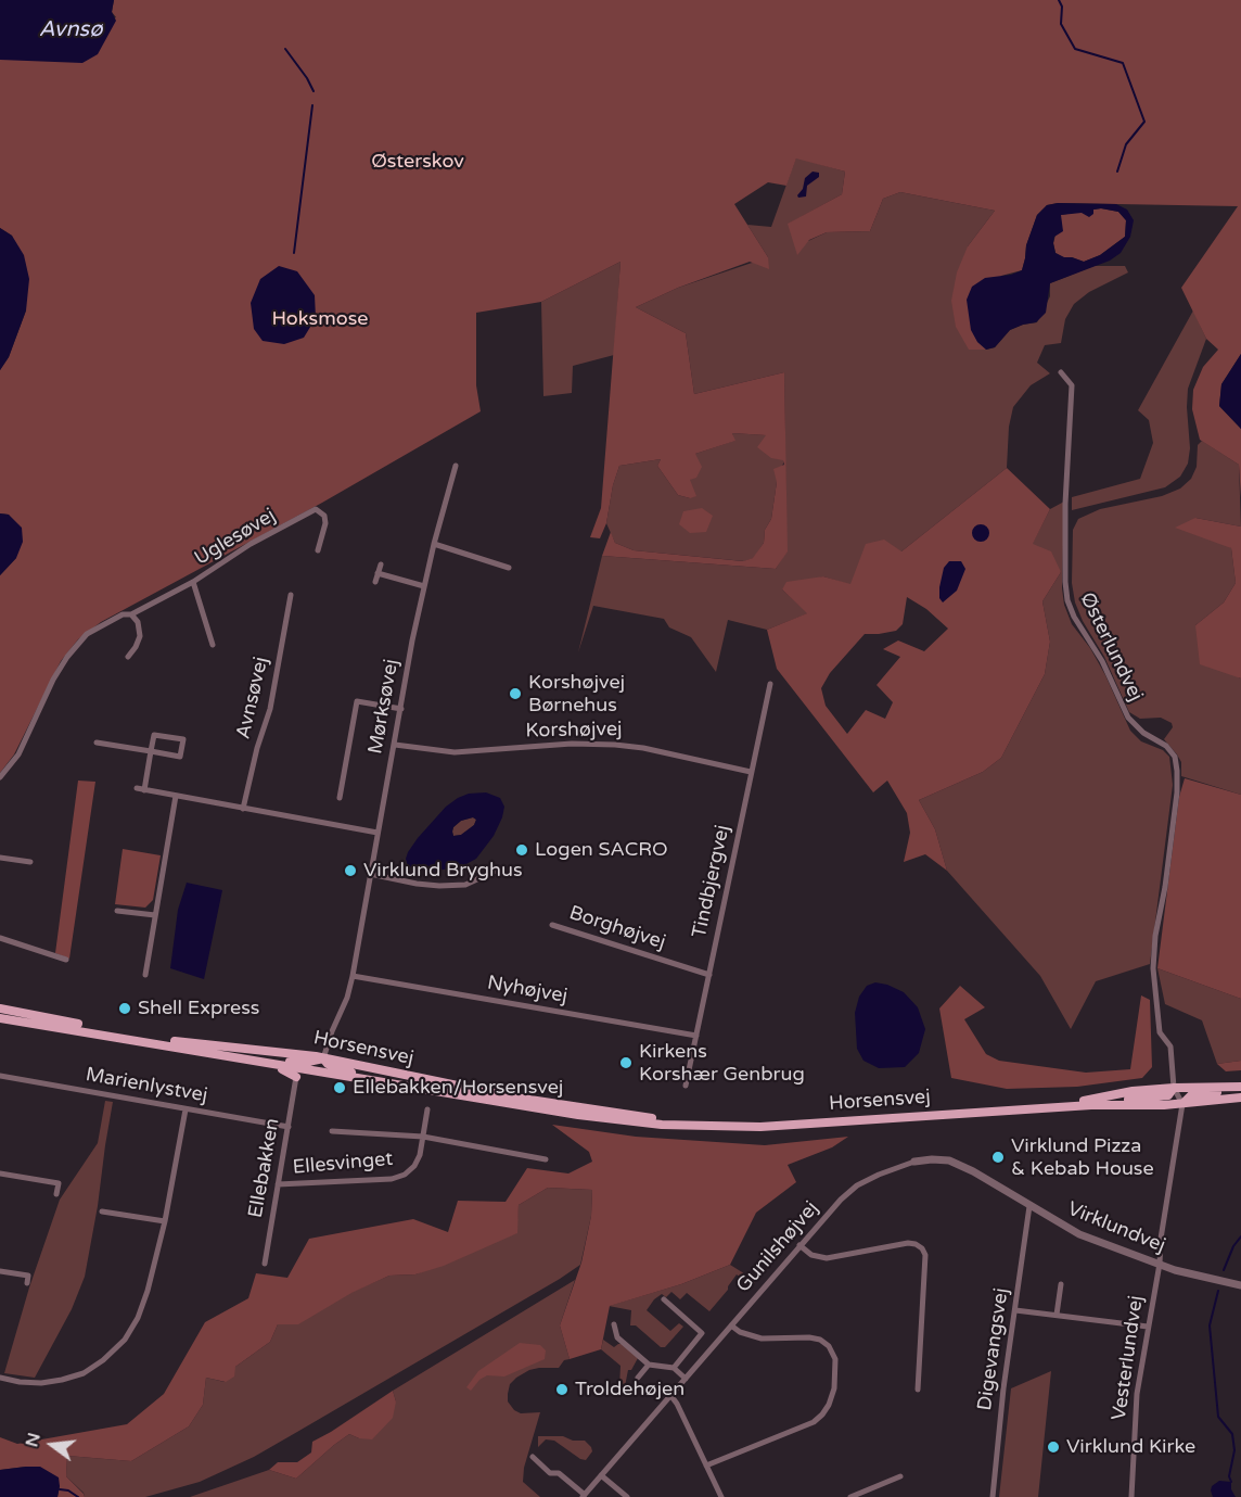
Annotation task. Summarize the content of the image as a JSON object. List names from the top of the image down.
{
  "streets": {
    "main road": ["Horsensvej"],
    "street": [
      "Uglesøvej",
      "Østerlundvej",
      "Avnsøvej",
      "Mørksøvej",
      "Korshøjvej",
      "Tindbjergvej",
      "Borghøjvej",
      "Nyhøjvej",
      "Marienlystvej",
      "Ellesvinget",
      "Ellebakken",
      "Virklundvej",
      "Gunilshøjvej",
      "Digevangsvej",
      "Vesterlundvej"
    ]
  },
  "crossings": [
    ["Østerlundvej", "Horsensvej"],
    ["Østerlundvej", "Vesterlundvej"],
    ["Mørksøvej", "Korshøjvej"],
    ["Mørksøvej", "Nyhøjvej"],
    ["Mørksøvej", "Horsensvej"],
    ["Korshøjvej", "Tindbjergvej"],
    ["Tindbjergvej", "Borghøjvej"],
    ["Tindbjergvej", "Nyhøjvej"],
    ["Horsensvej", "Vesterlundvej"],
    ["Marienlystvej", "Ellebakken"],
    ["Ellesvinget", "Ellebakken"],
    ["Virklundvej", "Gunilshøjvej"],
    ["Virklundvej", "Digevangsvej"],
    ["Virklundvej", "Vesterlundvej"]
  ],
  "water": ["Avnsø"],
  "parks": ["Østerskov", "Hoksmose"],
  "places": [
    "Korshøjvej Børnehus",
    "Logen SACRO",
    "Virklund Bryghus",
    "Shell Express",
    "Kirkens Korshær Genbrug",
    "Ellebakken/Horsensvej",
    "Virklund Pizza & Kebab House",
    "Troldehøjen",
    "Virklund Kirke"
  ],
  "north": "left"
}
